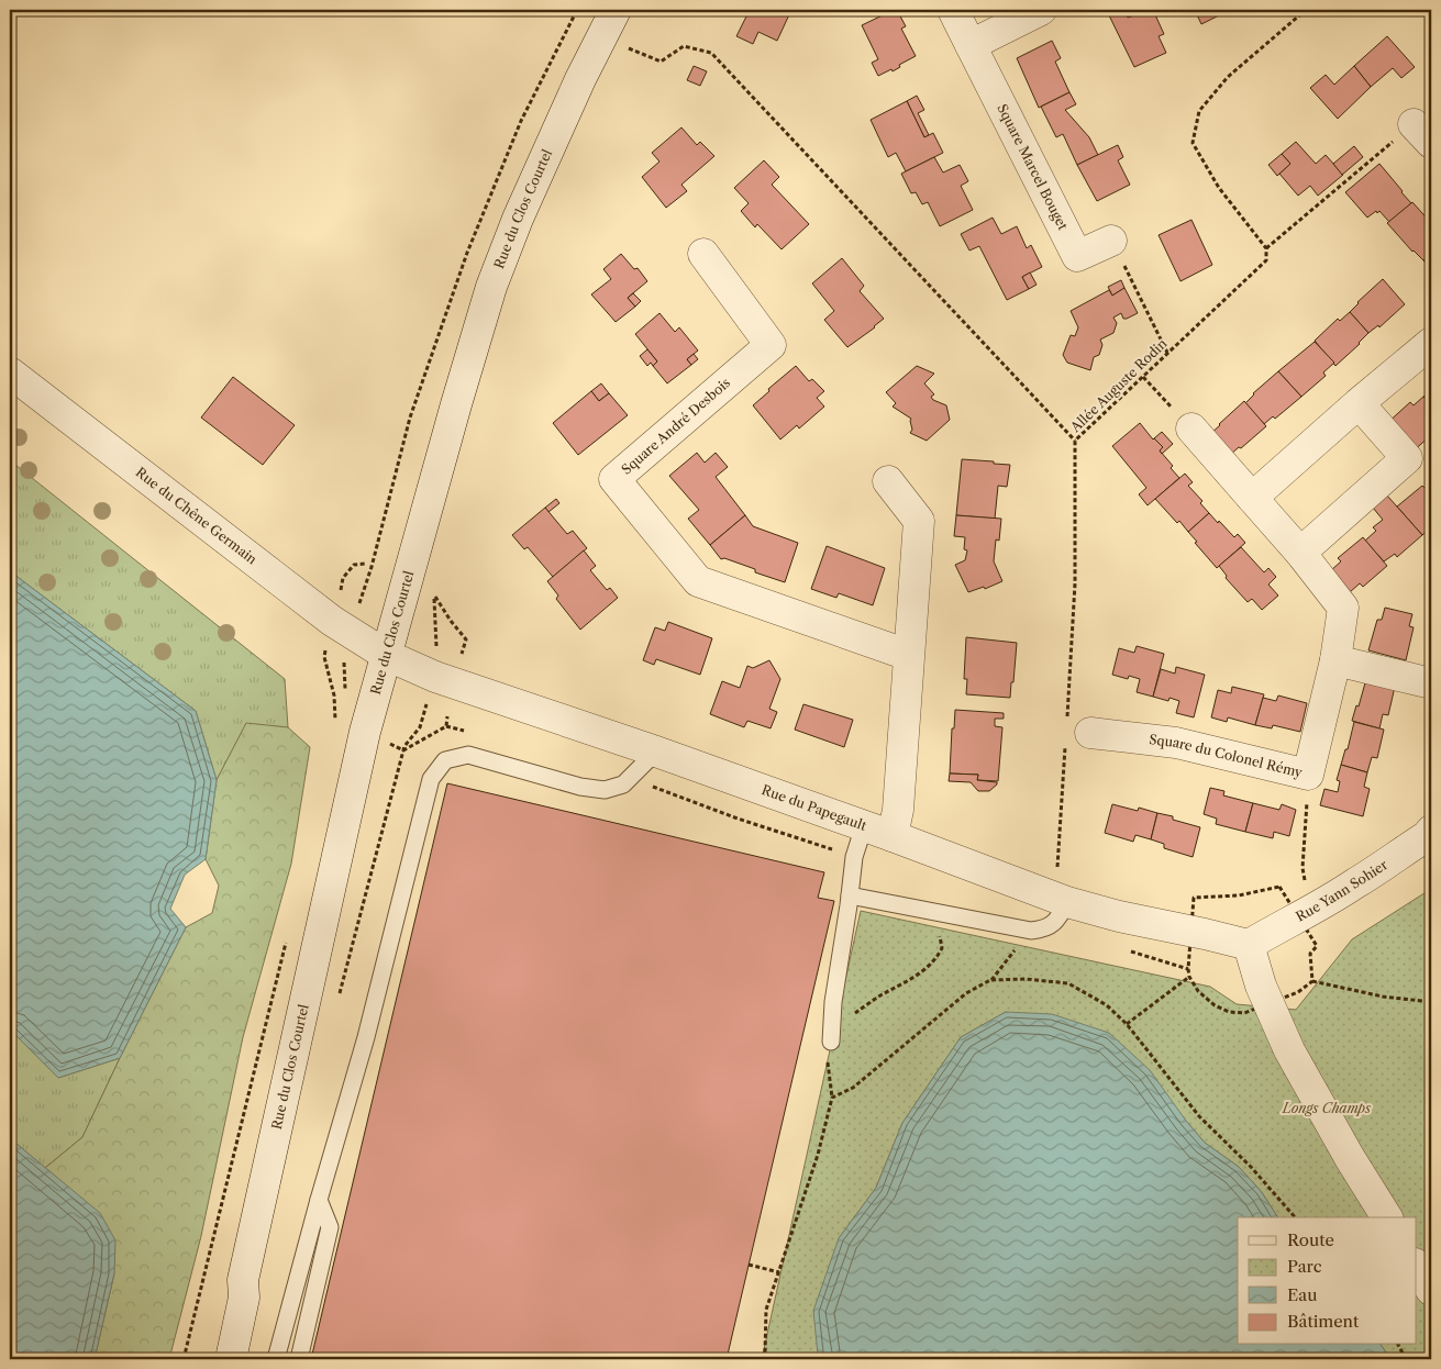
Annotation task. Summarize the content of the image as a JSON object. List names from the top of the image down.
{
  "streets": {
    "street": [
      "Square Marcel Bouget",
      "Rue du Clos Courtel",
      "Square André Desbois",
      "Rue du Chêne Germain",
      "Square du Colonel Rémy",
      "Rue du Papegault",
      "Rue Yann Sohier"
    ],
    "path": ["Allée Auguste Rodin"]
  },
  "crossings": [
    ["Rue du Clos Courtel", "Rue du Chêne Germain"],
    ["Rue du Clos Courtel", "Rue du Papegault"],
    ["Allée Auguste Rodin", "Square du Colonel Rémy"],
    ["Rue du Chêne Germain", "Rue du Papegault"],
    ["Rue du Papegault", "Rue Yann Sohier"]
  ],
  "parks": ["Longs Champs"],
  "legend": [
    "Route",
    "Parc",
    "Eau",
    "Bâtiment"
  ]
}
